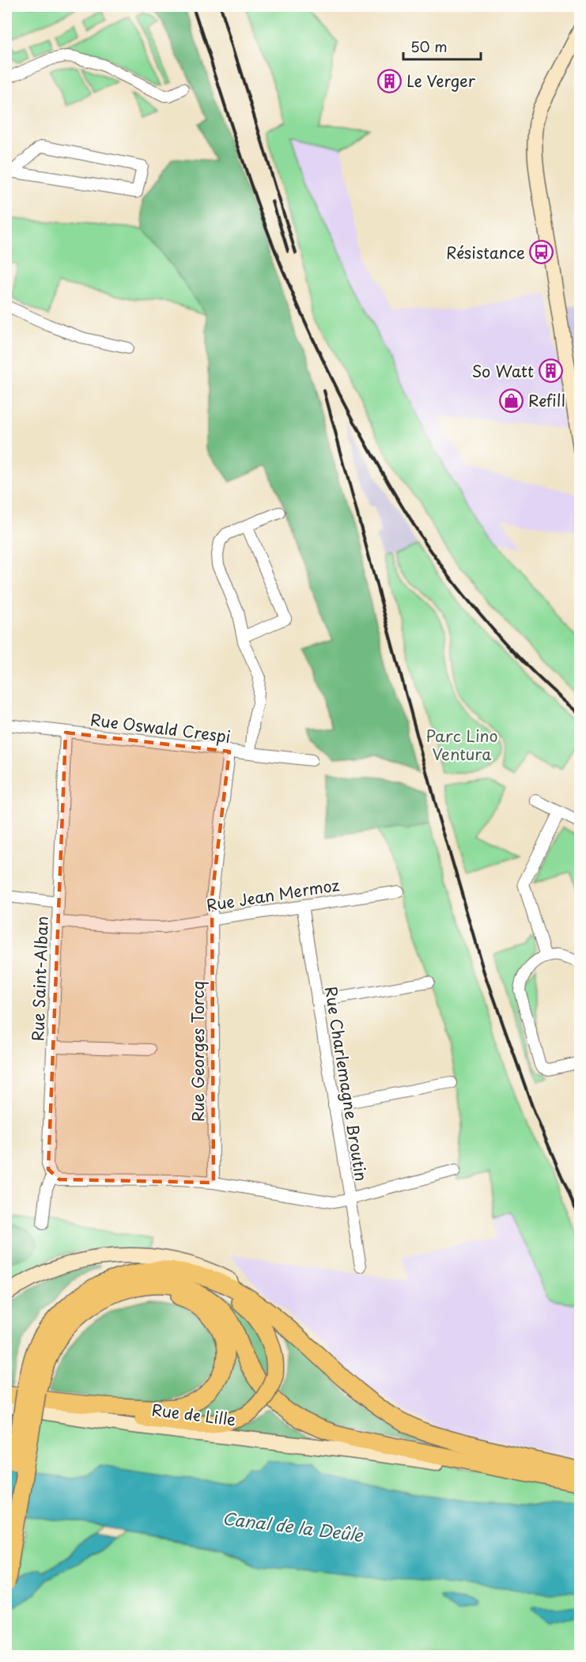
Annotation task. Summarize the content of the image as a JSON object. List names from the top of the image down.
{
  "streets": {
    "street": [
      "Rue Oswald Crespi",
      "Rue Jean Mermoz",
      "Rue Saint-Alban",
      "Rue Georges Torcq",
      "Rue Charlemagne Broutin",
      "Rue de Lille"
    ]
  },
  "crossings": [
    ["Rue Oswald Crespi", "Rue Saint-Alban"],
    ["Rue Oswald Crespi", "Rue Georges Torcq"],
    ["Rue Jean Mermoz", "Rue Saint-Alban"],
    ["Rue Jean Mermoz", "Rue Georges Torcq"],
    ["Rue Jean Mermoz", "Rue Charlemagne Broutin"]
  ],
  "water": ["Canal de la Deûle"],
  "parks": ["Parc Lino Ventura"],
  "places": {
    "building": ["Le Verger", "So Watt"],
    "bus stop": ["Résistance"],
    "shop": ["Refill"]
  },
  "scale_bar": "50 m"
}
